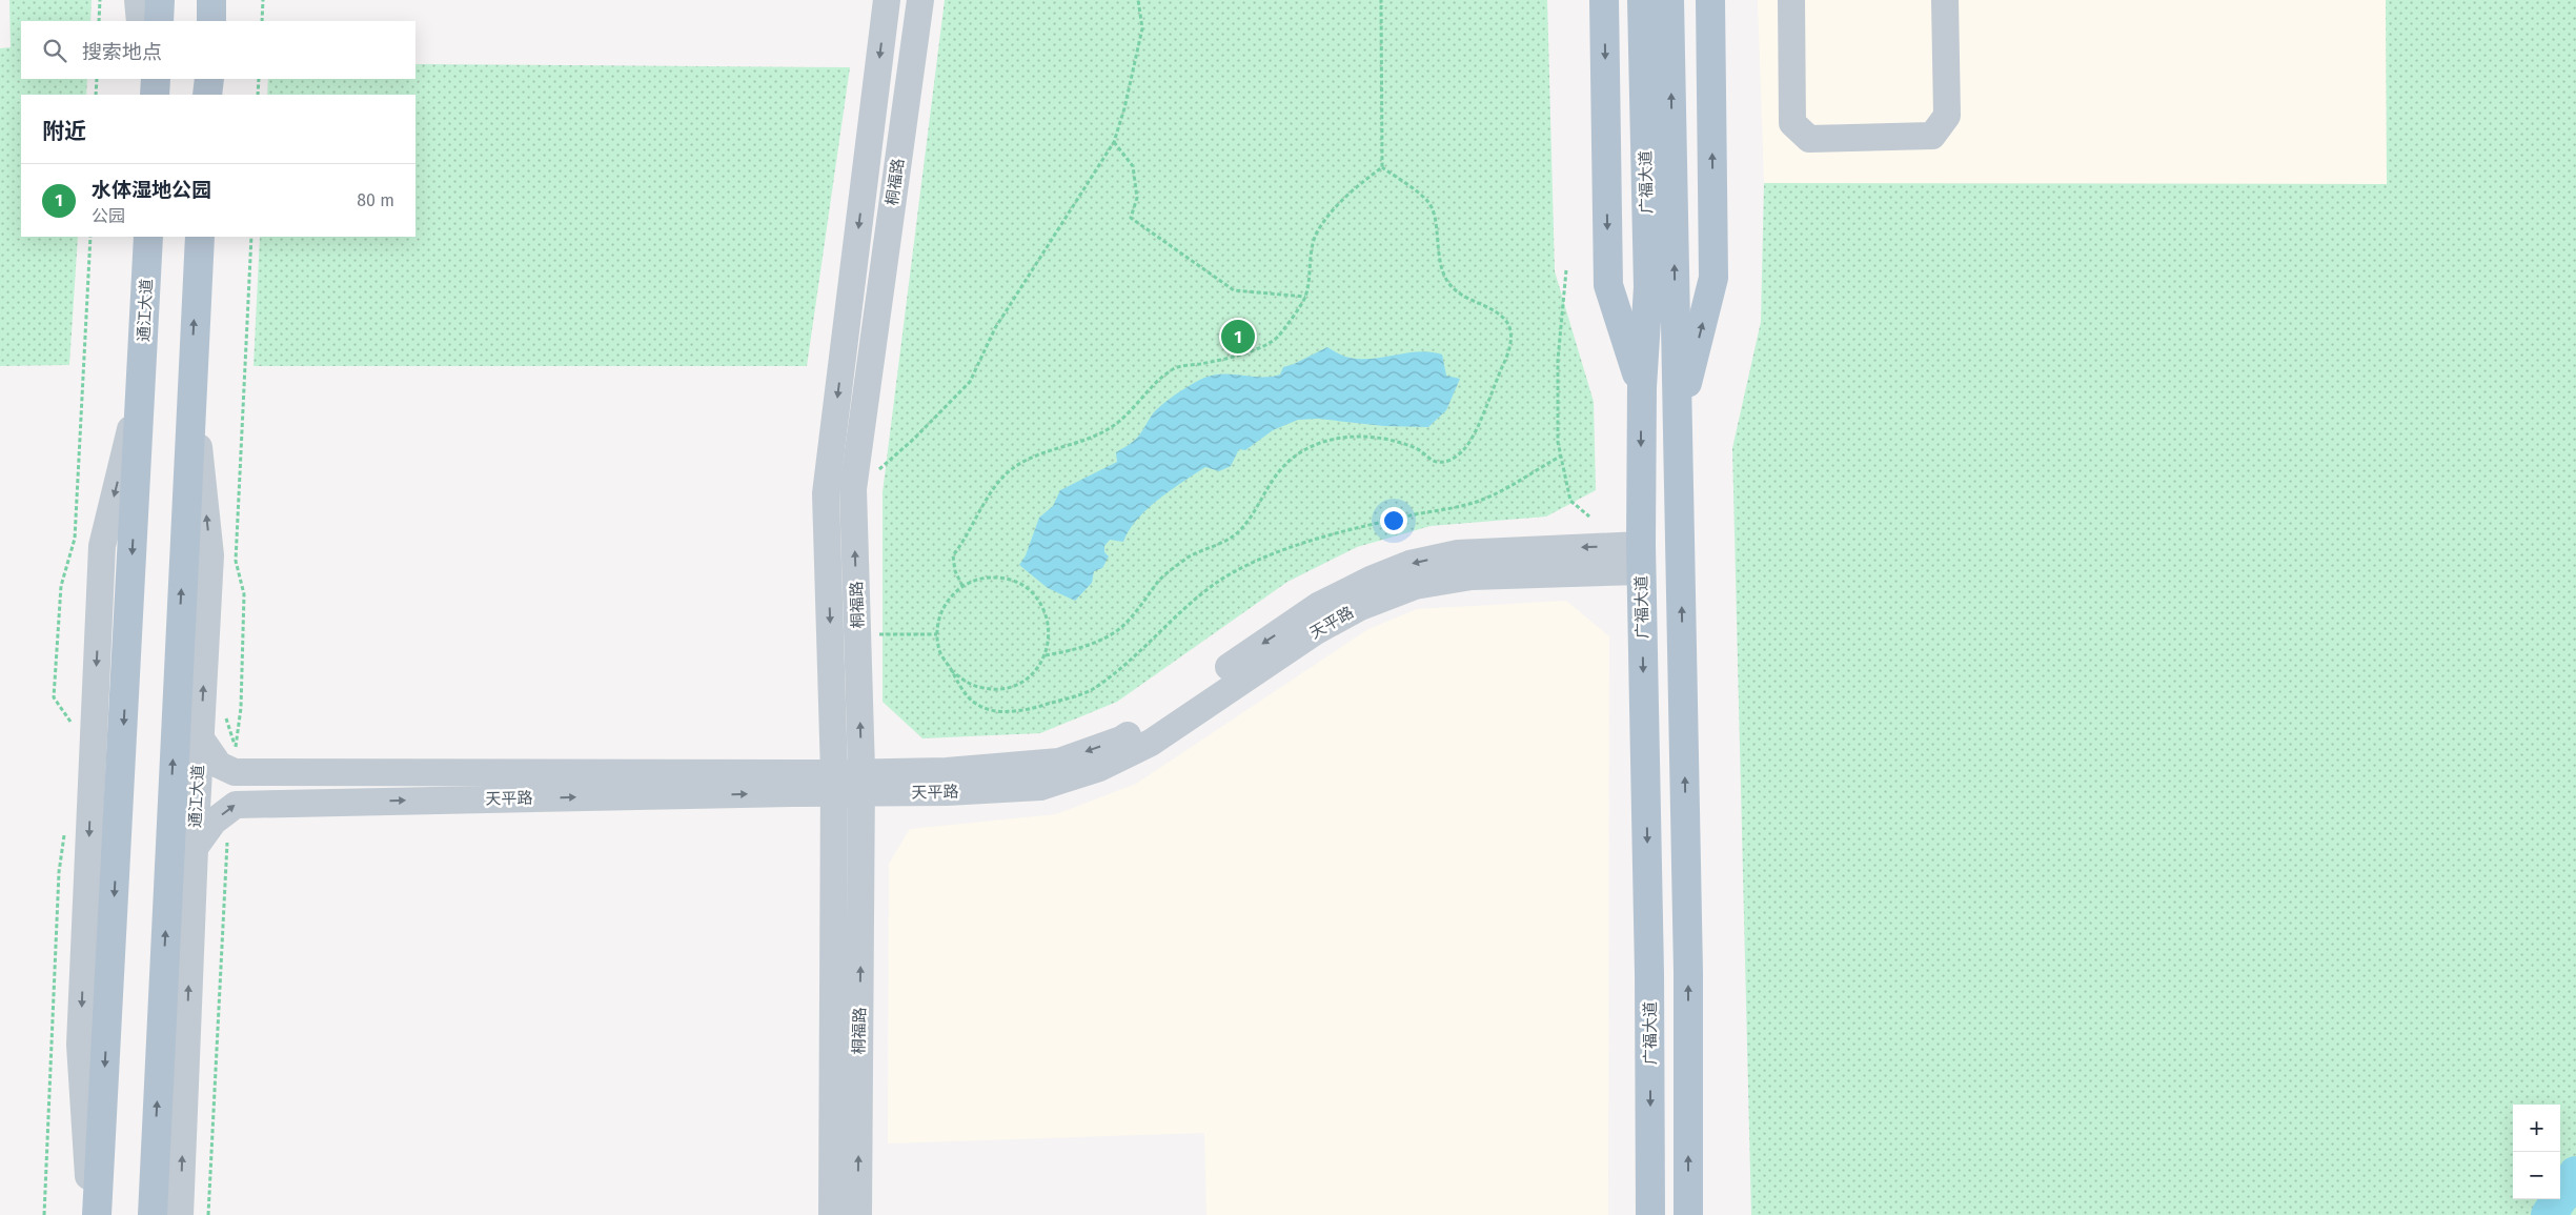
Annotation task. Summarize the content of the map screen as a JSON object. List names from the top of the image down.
{
  "streets": {
    "main road": ["广福大道", "通江大道"],
    "street": ["桐福路", "天平路"]
  },
  "crossings": [
    ["桐福路", "天平路"],
    ["广福大道", "天平路"],
    ["通江大道", "天平路"]
  ],
  "page": {
    "search": "搜索地点",
    "heading": "附近",
    "list": [
      {
        "mark": "1",
        "name": "水体湿地公园",
        "note": "公园",
        "value": "80 m"
      }
    ],
    "pins": "1",
    "map_buttons": ["+", "−"]
  }
}
